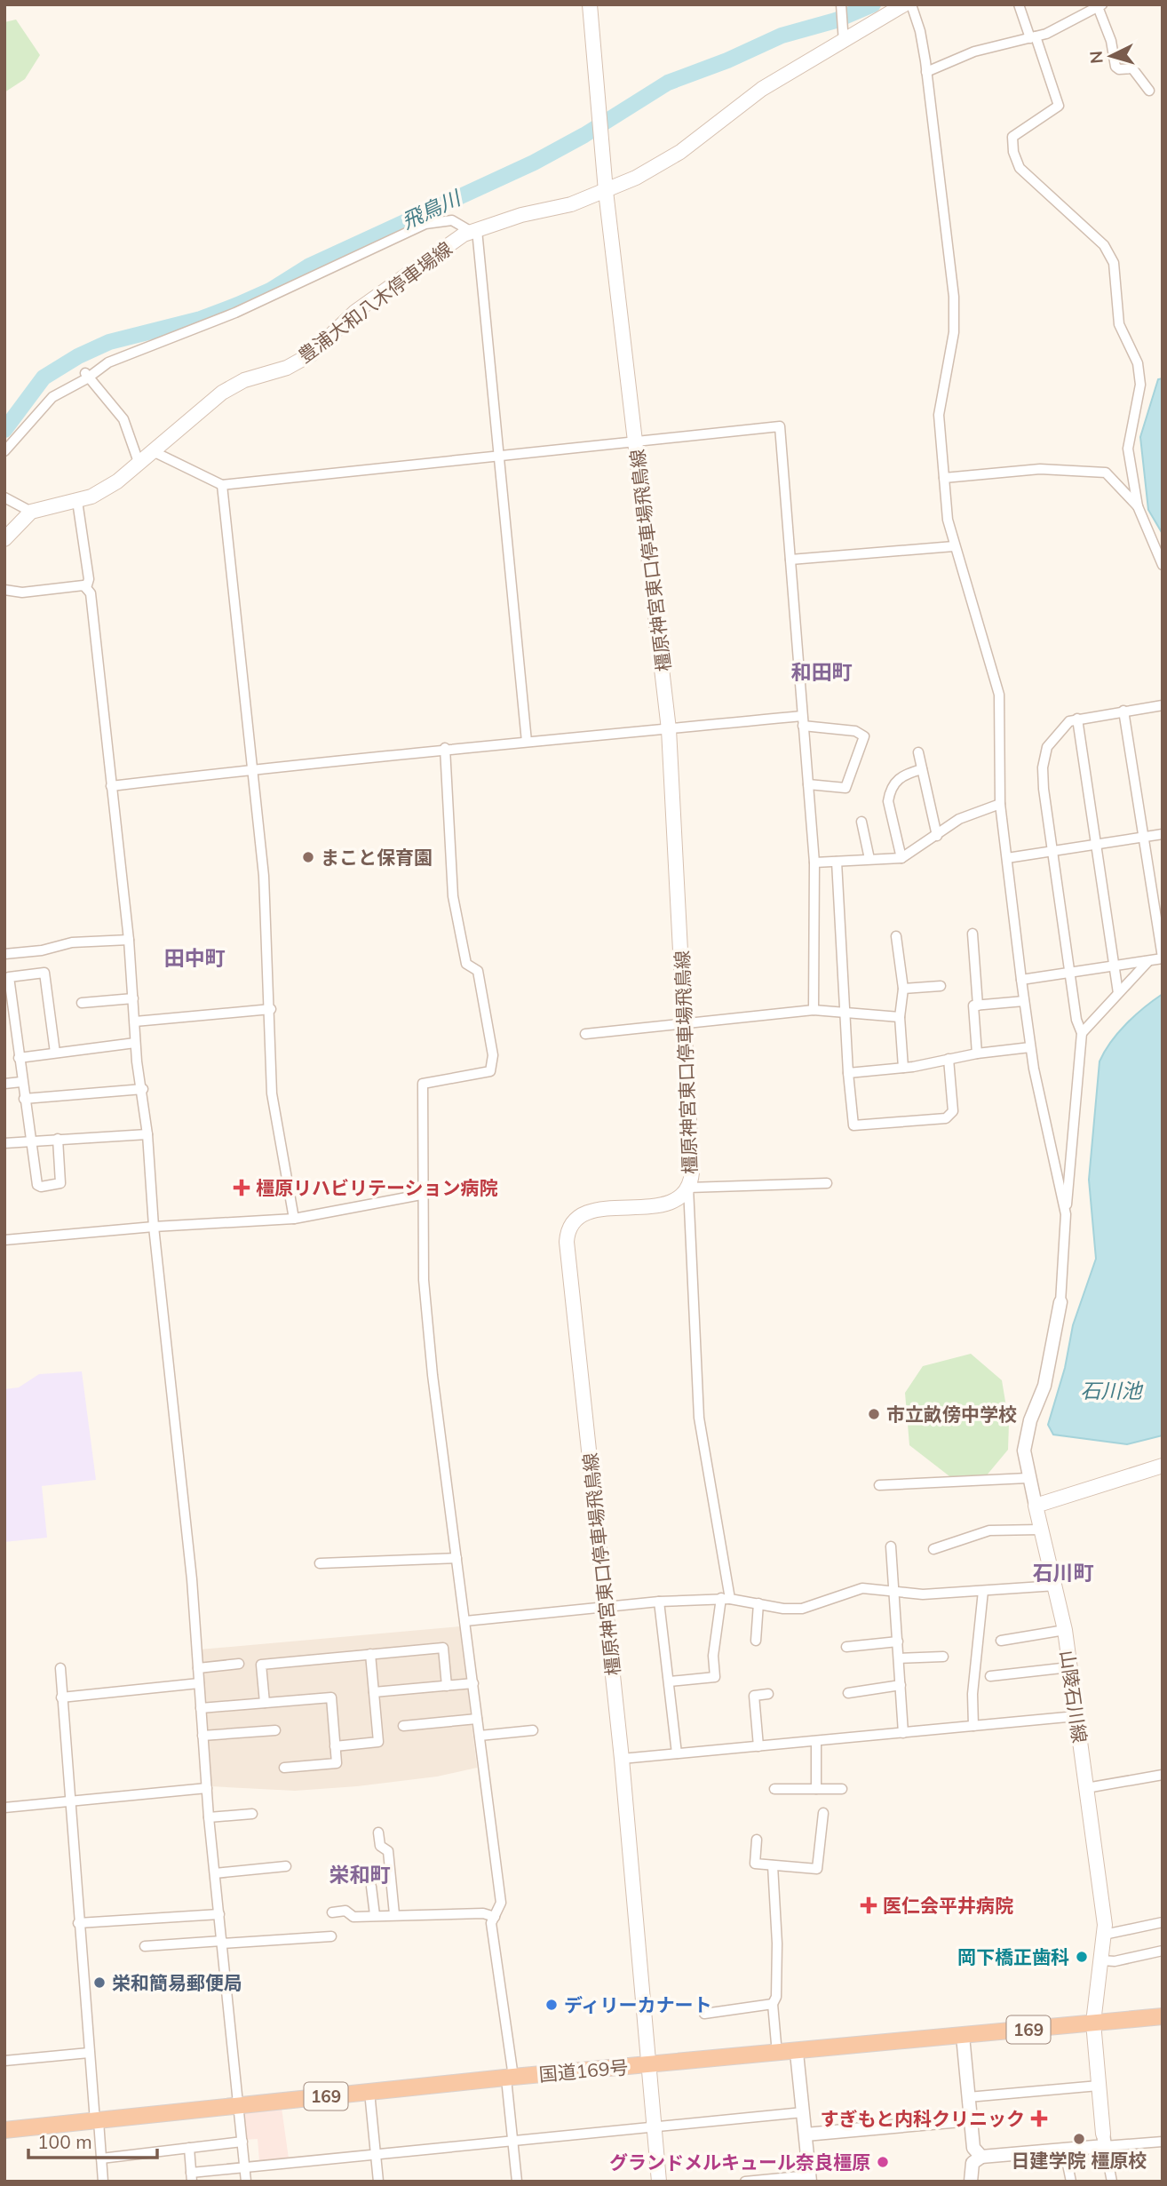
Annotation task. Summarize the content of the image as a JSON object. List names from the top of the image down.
{
  "streets": {
    "highway": ["169", "国道169号"],
    "main road": ["豊浦大和八木停車場線", "橿原神宮東口停車場飛鳥線", "山陵石川線"]
  },
  "crossings": [
    ["豊浦大和八木停車場線", "橿原神宮東口停車場飛鳥線"],
    ["橿原神宮東口停車場飛鳥線", "国道169号"],
    ["山陵石川線", "国道169号"]
  ],
  "districts": [
    "和田町",
    "田中町",
    "石川町",
    "栄和町"
  ],
  "water": ["飛鳥川", "石川池"],
  "places": {
    "other": [
      "まこと保育園",
      "市立畝傍中学校",
      "岡下橋正歯科",
      "栄和簡易郵便局",
      "ディリーカナート",
      "日建学院 橿原校",
      "グランドメルキュール奈良橿原"
    ],
    "health": ["橿原リハビリテーション病院", "医仁会平井病院", "すぎもと内科クリニック"]
  },
  "scale_bar": "100 m",
  "north": "left"
}
